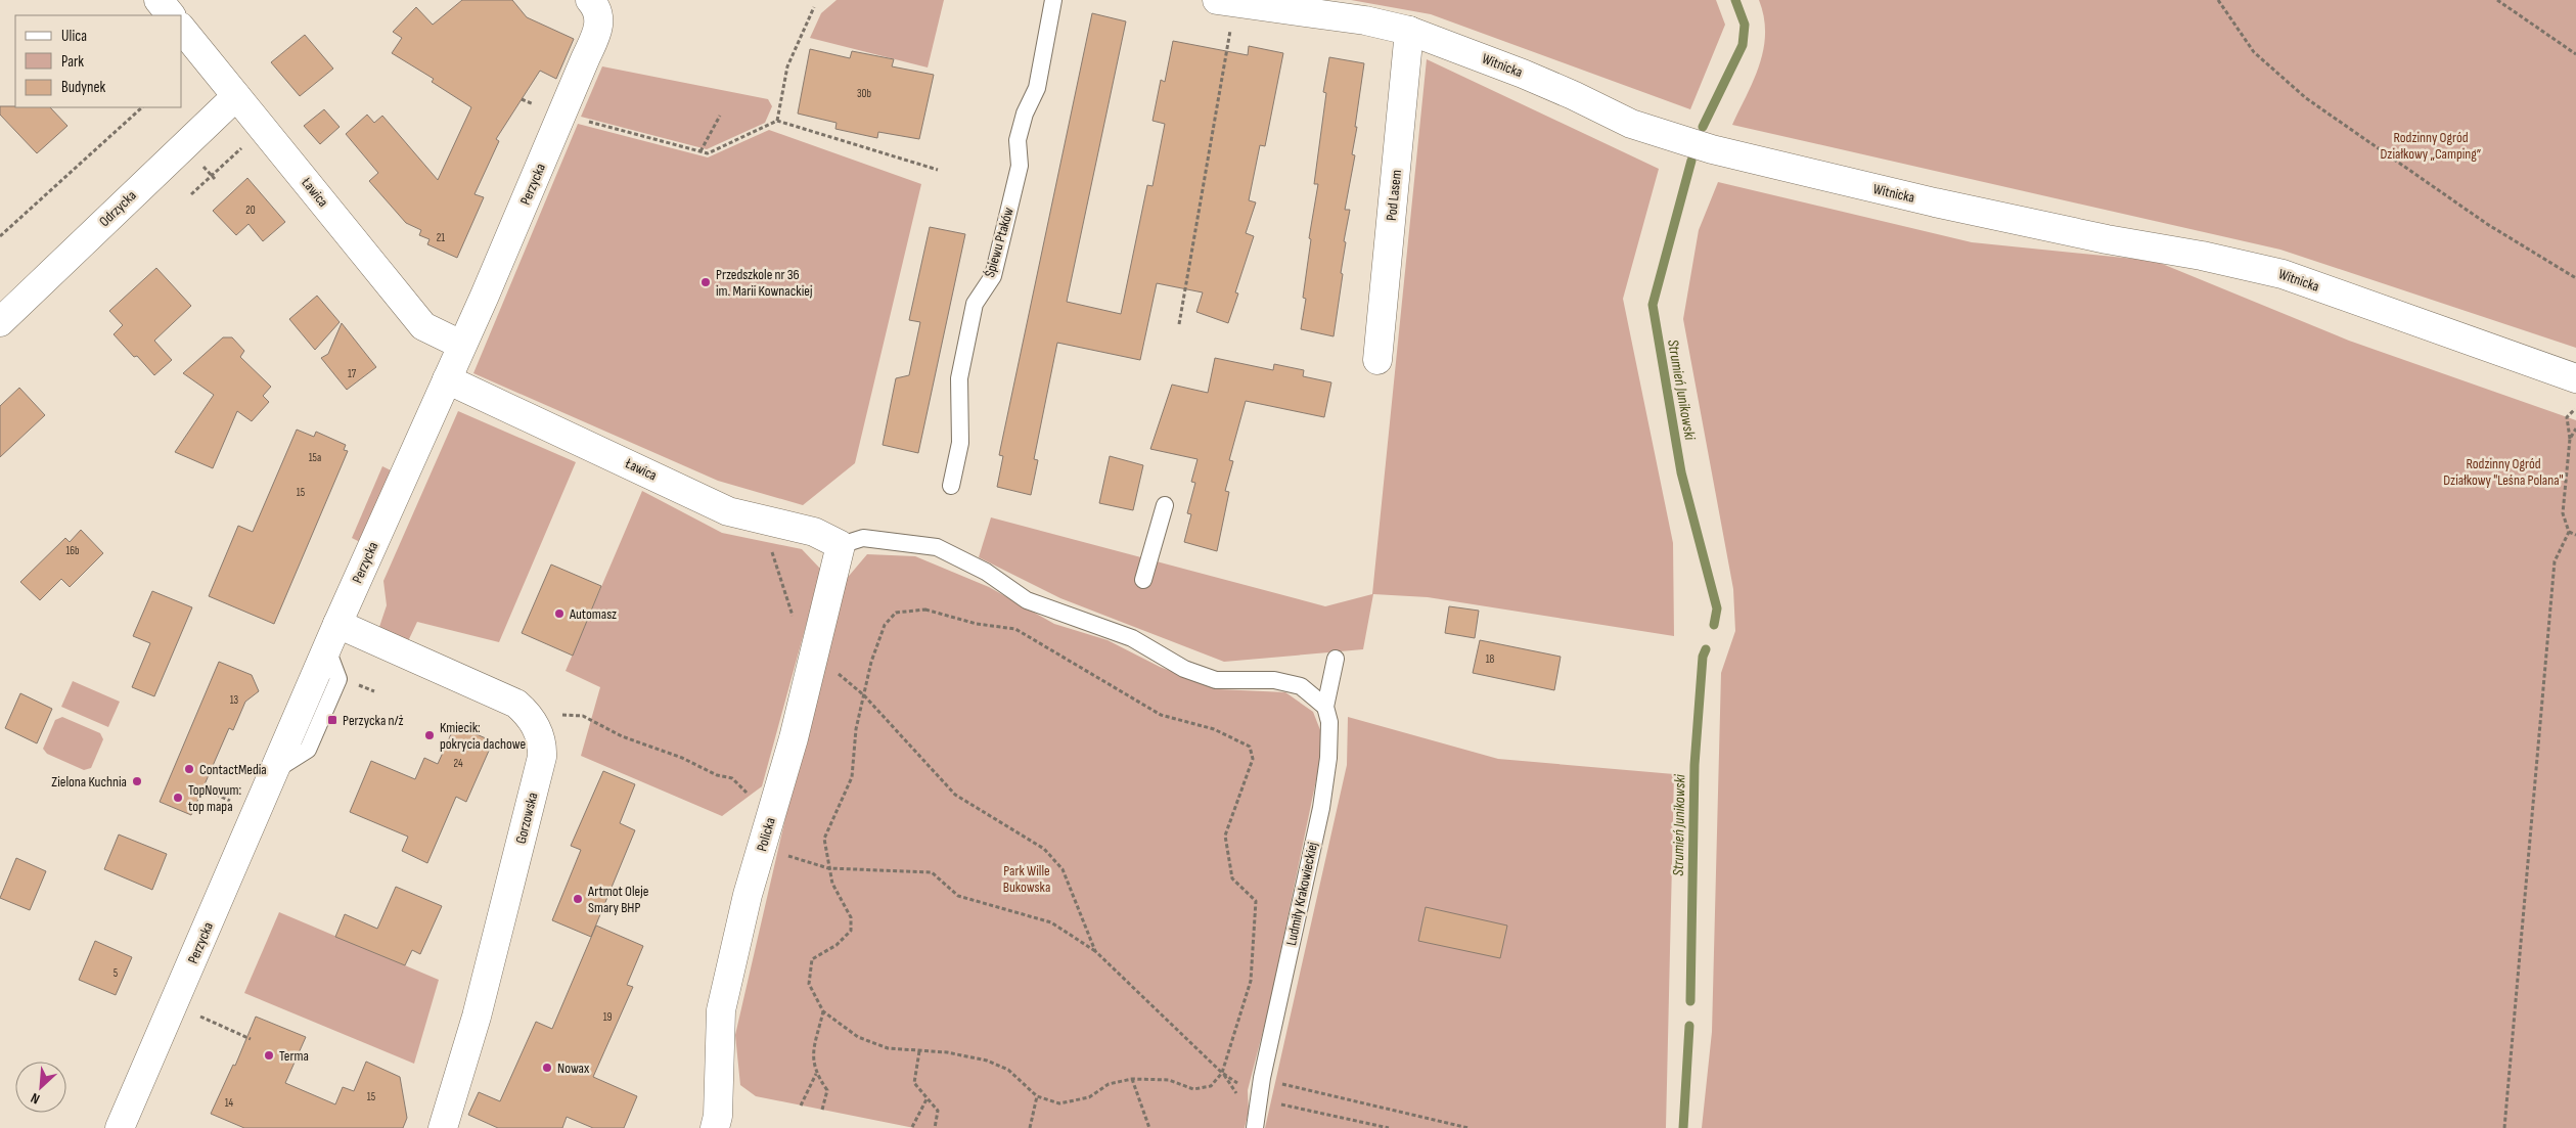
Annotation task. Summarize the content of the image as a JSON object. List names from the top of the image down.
{
  "streets": {
    "street": [
      "Witnicka",
      "Perzycka",
      "Ławica",
      "Pod Lasem",
      "Odrzycka",
      "Gorzowska",
      "Policka"
    ],
    "lane": ["Śpiewu Ptaków", "Ludmiły Krakowieckiej"]
  },
  "crossings": [
    ["Witnicka", "Pod Lasem"],
    ["Perzycka", "Ławica"],
    ["Perzycka", "Gorzowska"],
    ["Ławica", "Odrzycka"],
    ["Ławica", "Policka"]
  ],
  "water": ["Strumień Junikowski"],
  "parks": ["Rodzinny Ogród Działkowy „Camping”", "Rodzinny Ogród Działkowy \"Leśna Polana\"", "Park Wille Bukowska"],
  "places": {
    "other": [
      "Przedszkole nr 36 im. Marii Kownackiej",
      "Automasz",
      "Kmiecik: pokrycia dachowe",
      "ContactMedia",
      "Zielona Kuchnia",
      "TopNovum: top mapa",
      "Artmot Oleje Smary BHP",
      "Terma",
      "Nowax"
    ],
    "transit": ["Perzycka n/ż"]
  },
  "house_numbers": [
    "30b",
    "20",
    "21",
    "17",
    "15a",
    "15",
    "16b",
    "18",
    "13",
    "24",
    "5",
    "19",
    "15",
    "14"
  ],
  "legend": ["Ulica", "Park", "Budynek"],
  "north": "bottom left"
}
